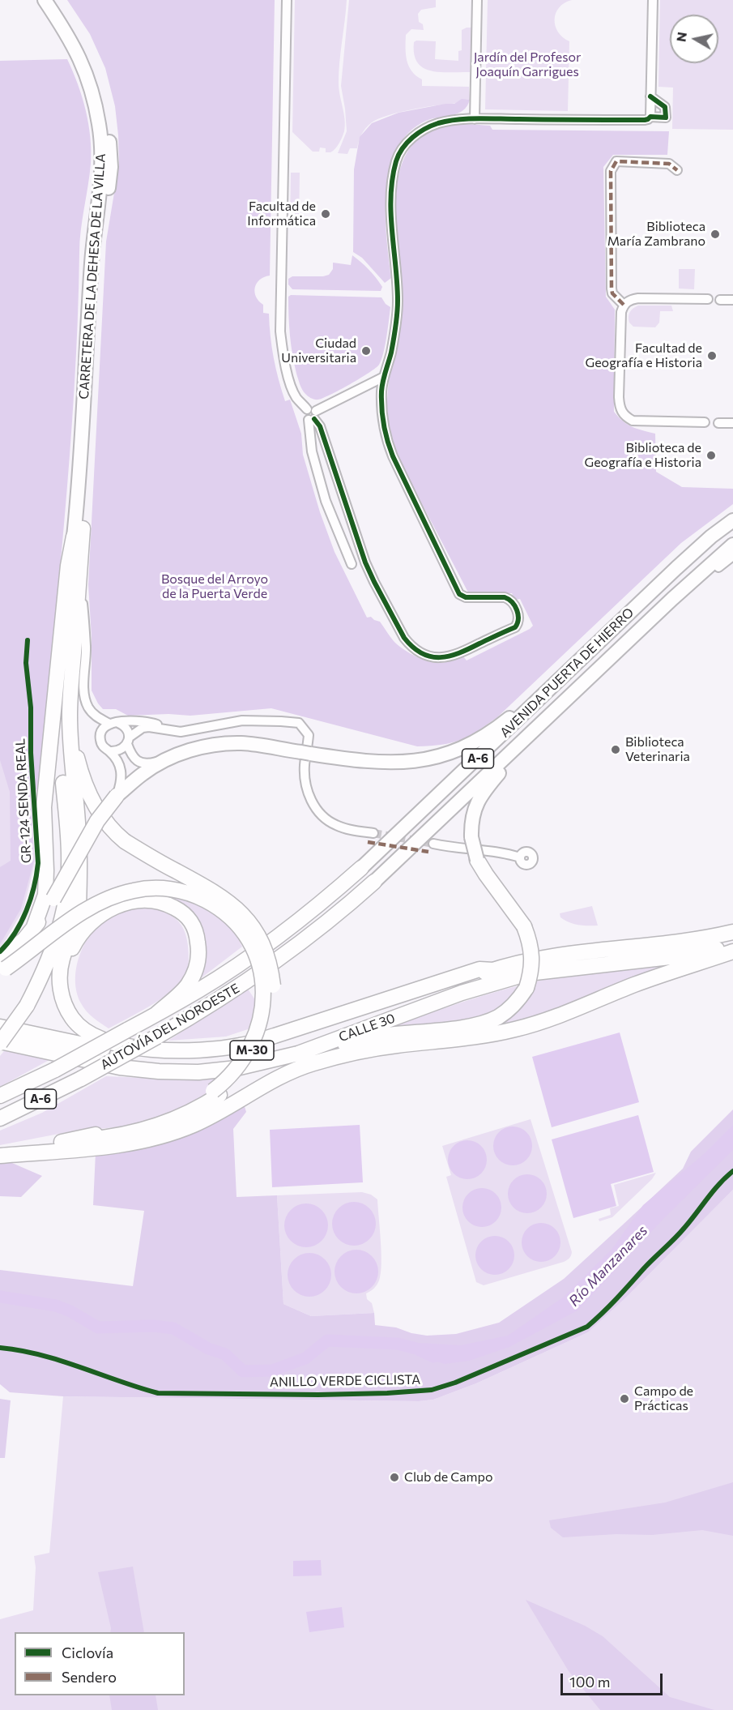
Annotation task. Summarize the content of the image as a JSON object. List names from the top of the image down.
{
  "streets": {
    "highway": [
      "A-6",
      "AUTOVÍA DEL NOROESTE",
      "CALLE 30",
      "M-30"
    ],
    "main road": ["CARRETERA DE LA DEHESA DE LA VILLA", "AVENIDA PUERTA DE HIERRO"],
    "cycle path": ["GR-124 SENDA REAL", "ANILLO VERDE CICLISTA"]
  },
  "crossings": [
    ["AVENIDA PUERTA DE HIERRO", "AUTOVÍA DEL NOROESTE"]
  ],
  "water": ["Río Manzanares"],
  "parks": ["Jardín del Profesor Joaquín Garrigues", "Bosque del Arroyo de la Puerta Verde"],
  "places": [
    "Facultad de Informática",
    "Biblioteca María Zambrano",
    "Ciudad Universitaria",
    "Facultad de Geografía e Historia",
    "Biblioteca de Geografía e Historia",
    "Biblioteca Veterinaria",
    "Campo de Prácticas",
    "Club de Campo"
  ],
  "legend": ["Ciclovía", "Sendero"],
  "scale_bar": "100 m",
  "north": "left"
}
